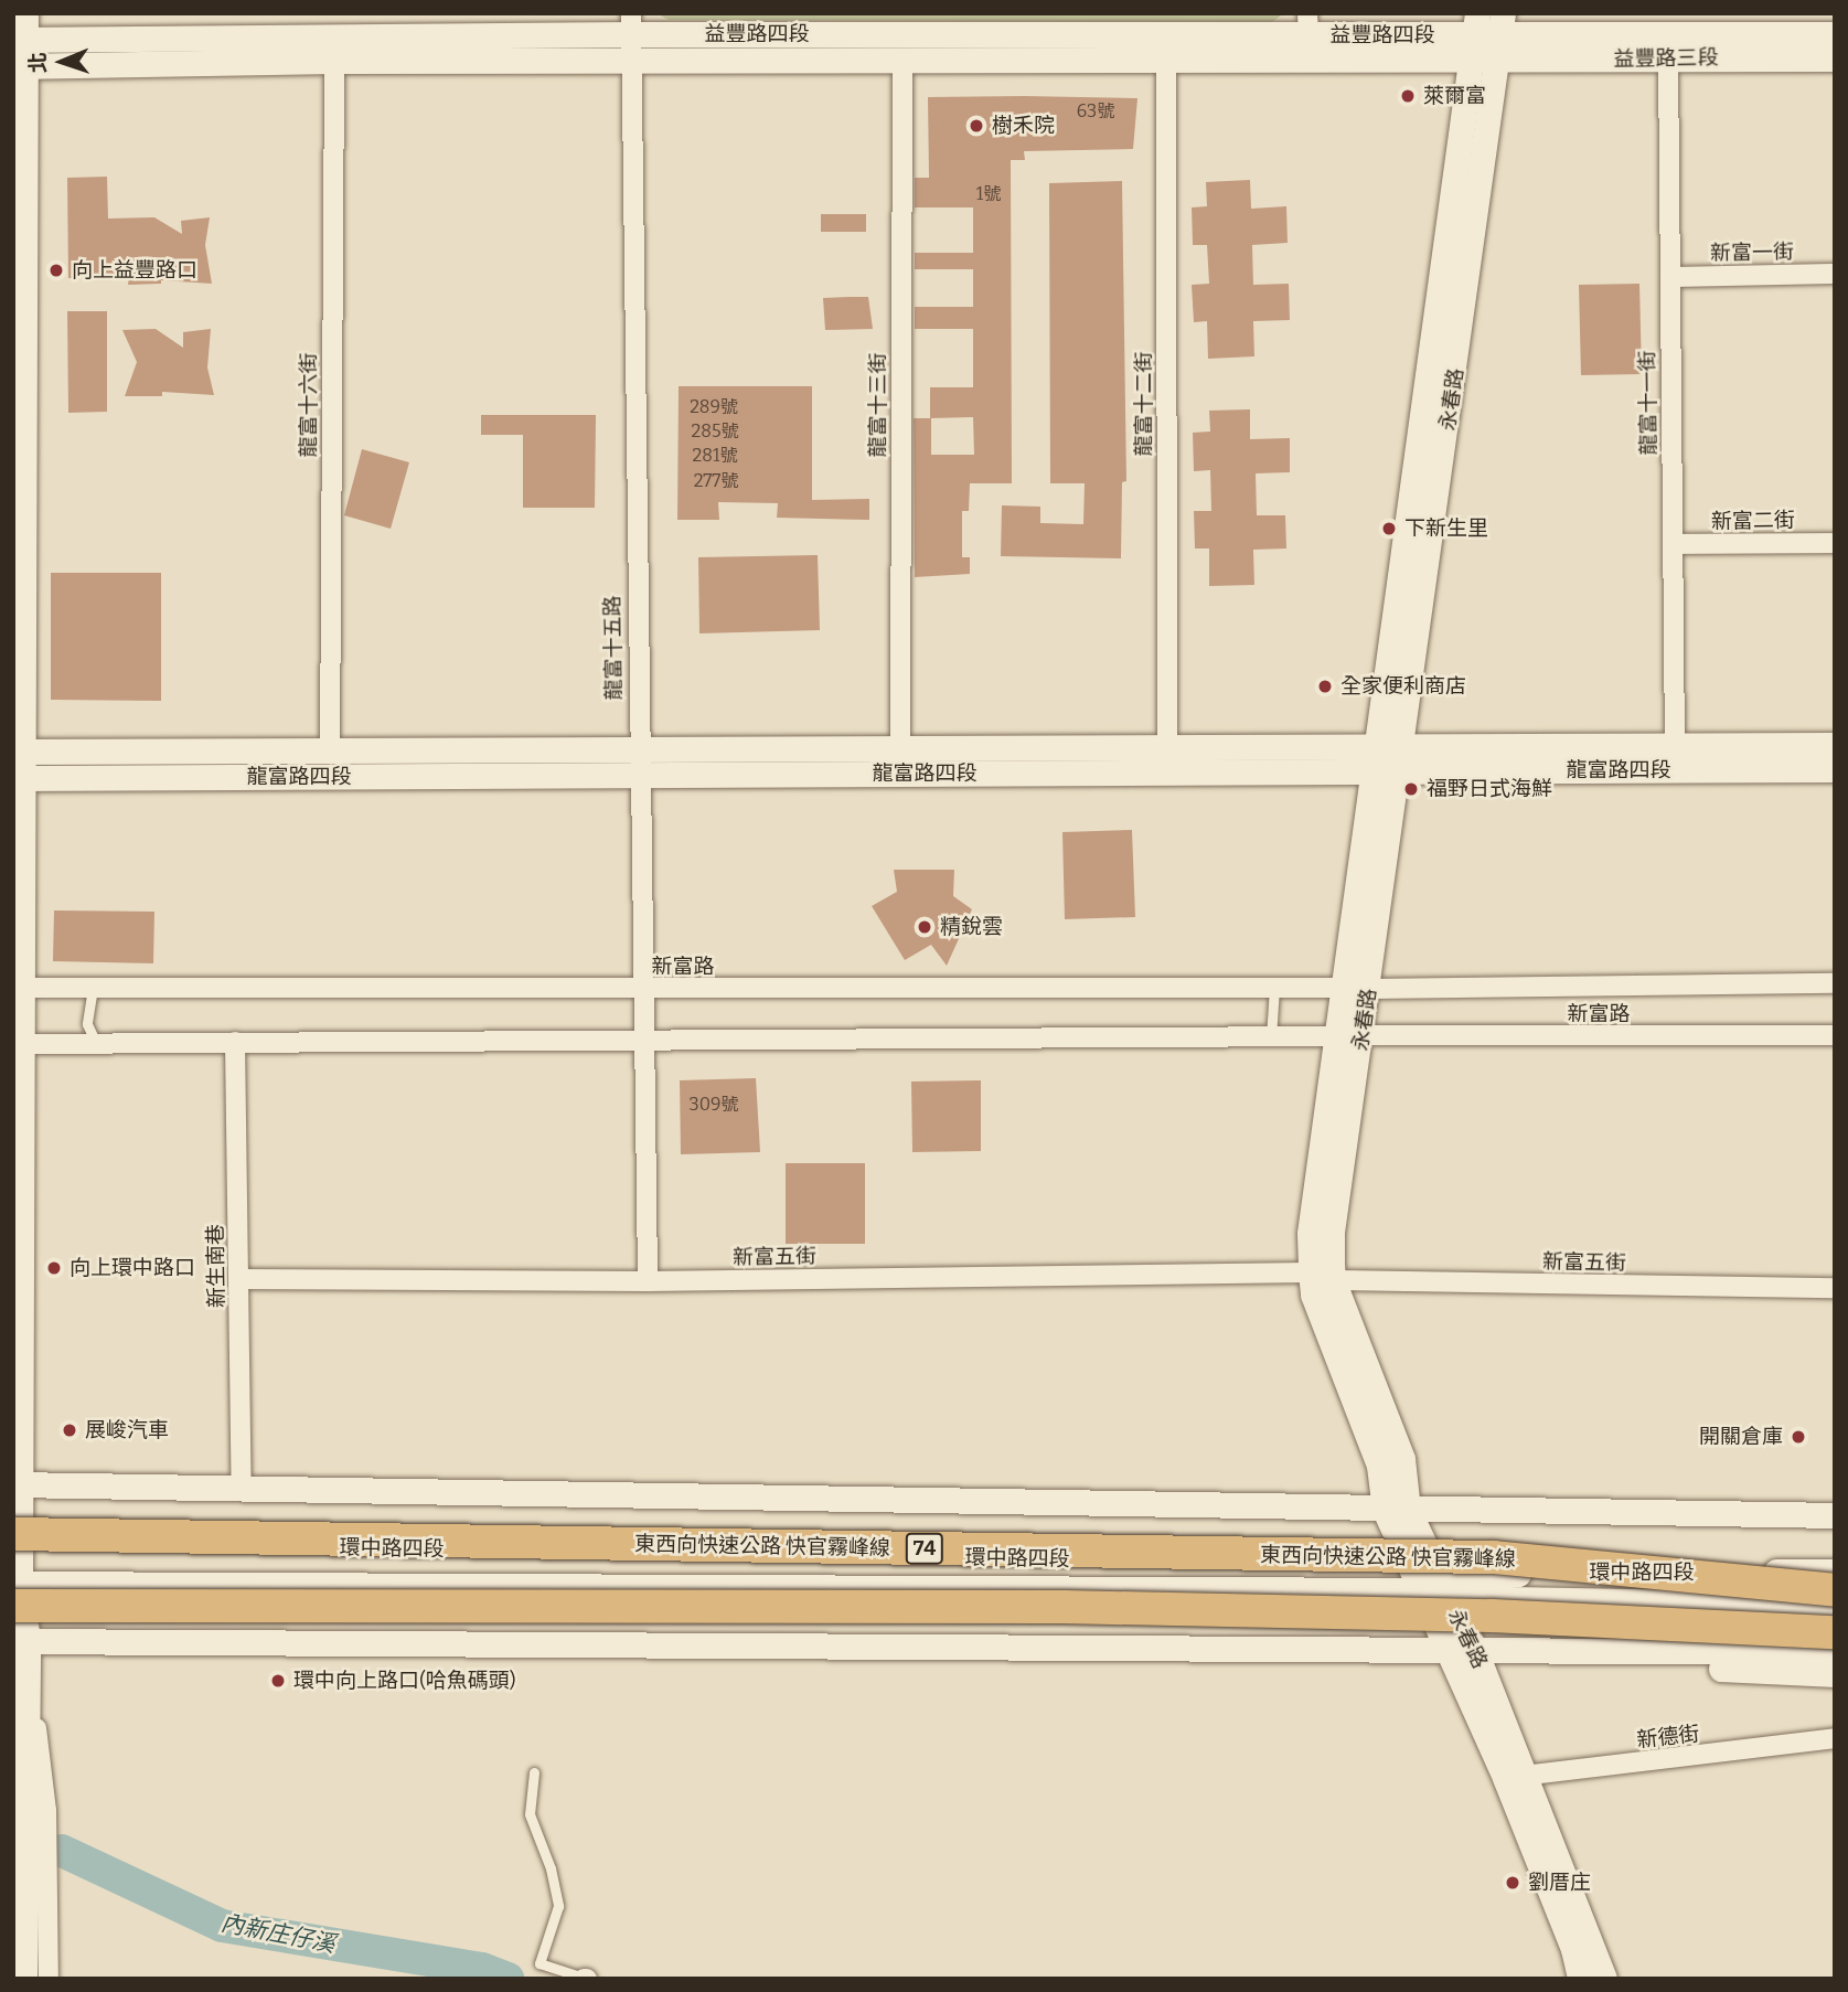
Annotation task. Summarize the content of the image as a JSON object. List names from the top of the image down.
{
  "streets": {
    "highway": ["東西向快速公路 快官霧峰線", "74"],
    "street": [
      "益豐路四段",
      "益豐路三段",
      "新富一街",
      "永春路",
      "龍富十一街",
      "龍富十二街",
      "龍富十六街",
      "龍富十三街",
      "新富二街",
      "龍富十五路",
      "龍富路四段",
      "新富路",
      "新富五街",
      "新生南巷",
      "環中路四段",
      "新德街"
    ]
  },
  "crossings": [
    ["益豐路四段", "益豐路三段"],
    ["益豐路四段", "永春路"],
    ["益豐路四段", "龍富十二街"],
    ["益豐路四段", "龍富十六街"],
    ["益豐路四段", "龍富十三街"],
    ["益豐路四段", "龍富十五路"],
    ["益豐路三段", "永春路"],
    ["益豐路三段", "龍富十一街"],
    ["新富一街", "龍富十一街"],
    ["永春路", "龍富路四段"],
    ["永春路", "新富路"],
    ["永春路", "新富五街"],
    ["永春路", "環中路四段"],
    ["永春路", "新德街"],
    ["龍富十一街", "新富二街"],
    ["龍富十一街", "龍富路四段"],
    ["龍富十二街", "龍富路四段"],
    ["龍富十六街", "龍富路四段"],
    ["龍富十三街", "龍富路四段"],
    ["龍富十五路", "龍富路四段"],
    ["龍富十五路", "新富路"],
    ["龍富十五路", "新富五街"],
    ["新富路", "新生南巷"],
    ["新富五街", "新生南巷"],
    ["東西向快速公路 快官霧峰線", "環中路四段"]
  ],
  "water": ["內新庄仔溪"],
  "places": [
    "萊爾富",
    "樹禾院",
    "向上益豐路口",
    "下新生里",
    "全家便利商店",
    "福野日式海鮮",
    "精銳雲",
    "向上環中路口",
    "展峻汽車",
    "開關倉庫",
    "環中向上路口(哈魚碼頭)",
    "劉厝庄"
  ],
  "house_numbers": [
    "63號",
    "1號",
    "289號",
    "285號",
    "281號",
    "277號",
    "309號"
  ],
  "north": "left"
}
